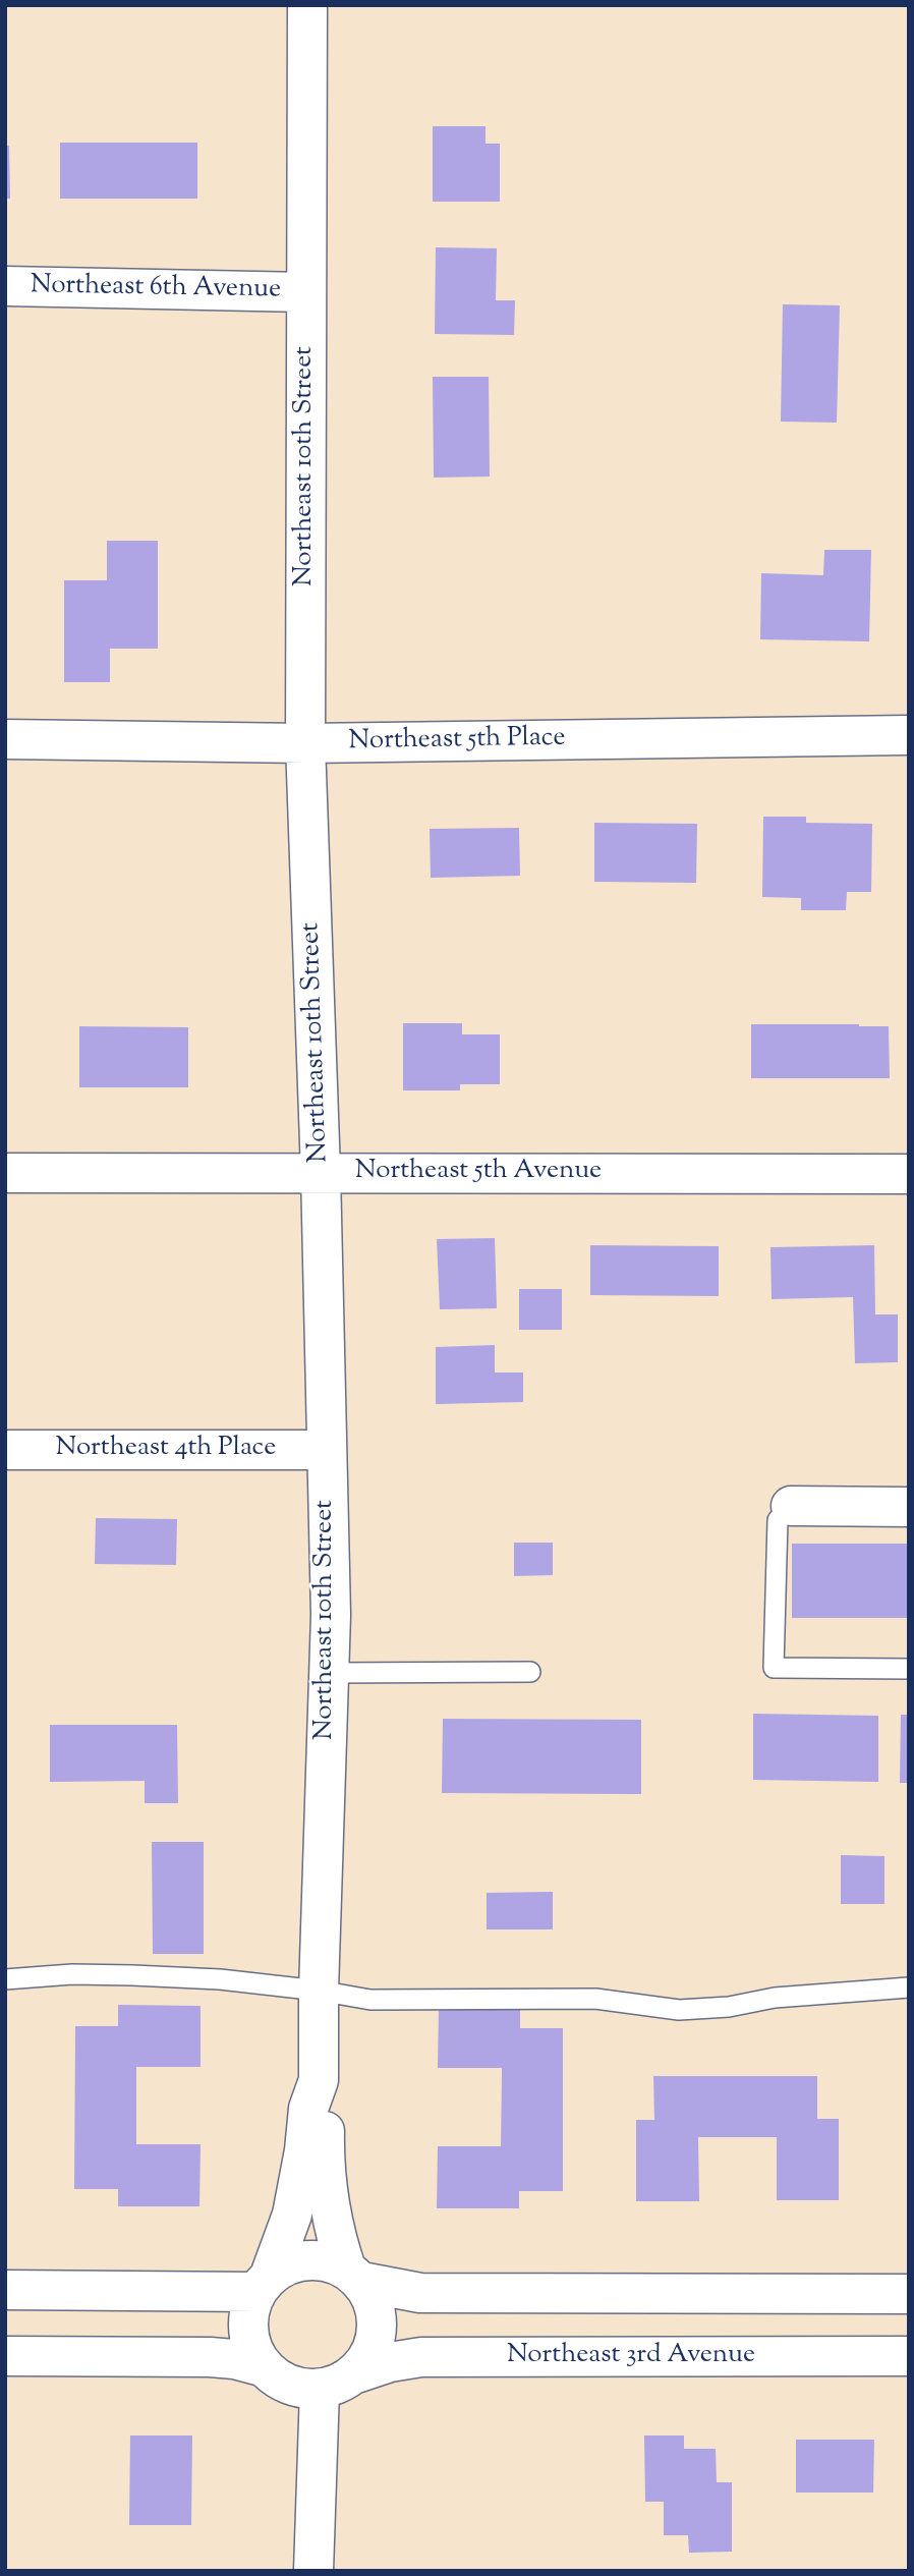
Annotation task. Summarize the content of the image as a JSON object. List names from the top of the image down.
{
  "streets": {
    "street": [
      "Northeast 6th Avenue",
      "Northeast 10th Street",
      "Northeast 5th Place",
      "Northeast 5th Avenue",
      "Northeast 4th Place",
      "Northeast 3rd Avenue"
    ]
  },
  "crossings": [
    ["Northeast 6th Avenue", "Northeast 10th Street"],
    ["Northeast 10th Street", "Northeast 5th Place"],
    ["Northeast 10th Street", "Northeast 5th Avenue"],
    ["Northeast 10th Street", "Northeast 4th Place"],
    ["Northeast 10th Street", "Northeast 3rd Avenue"]
  ]
}
